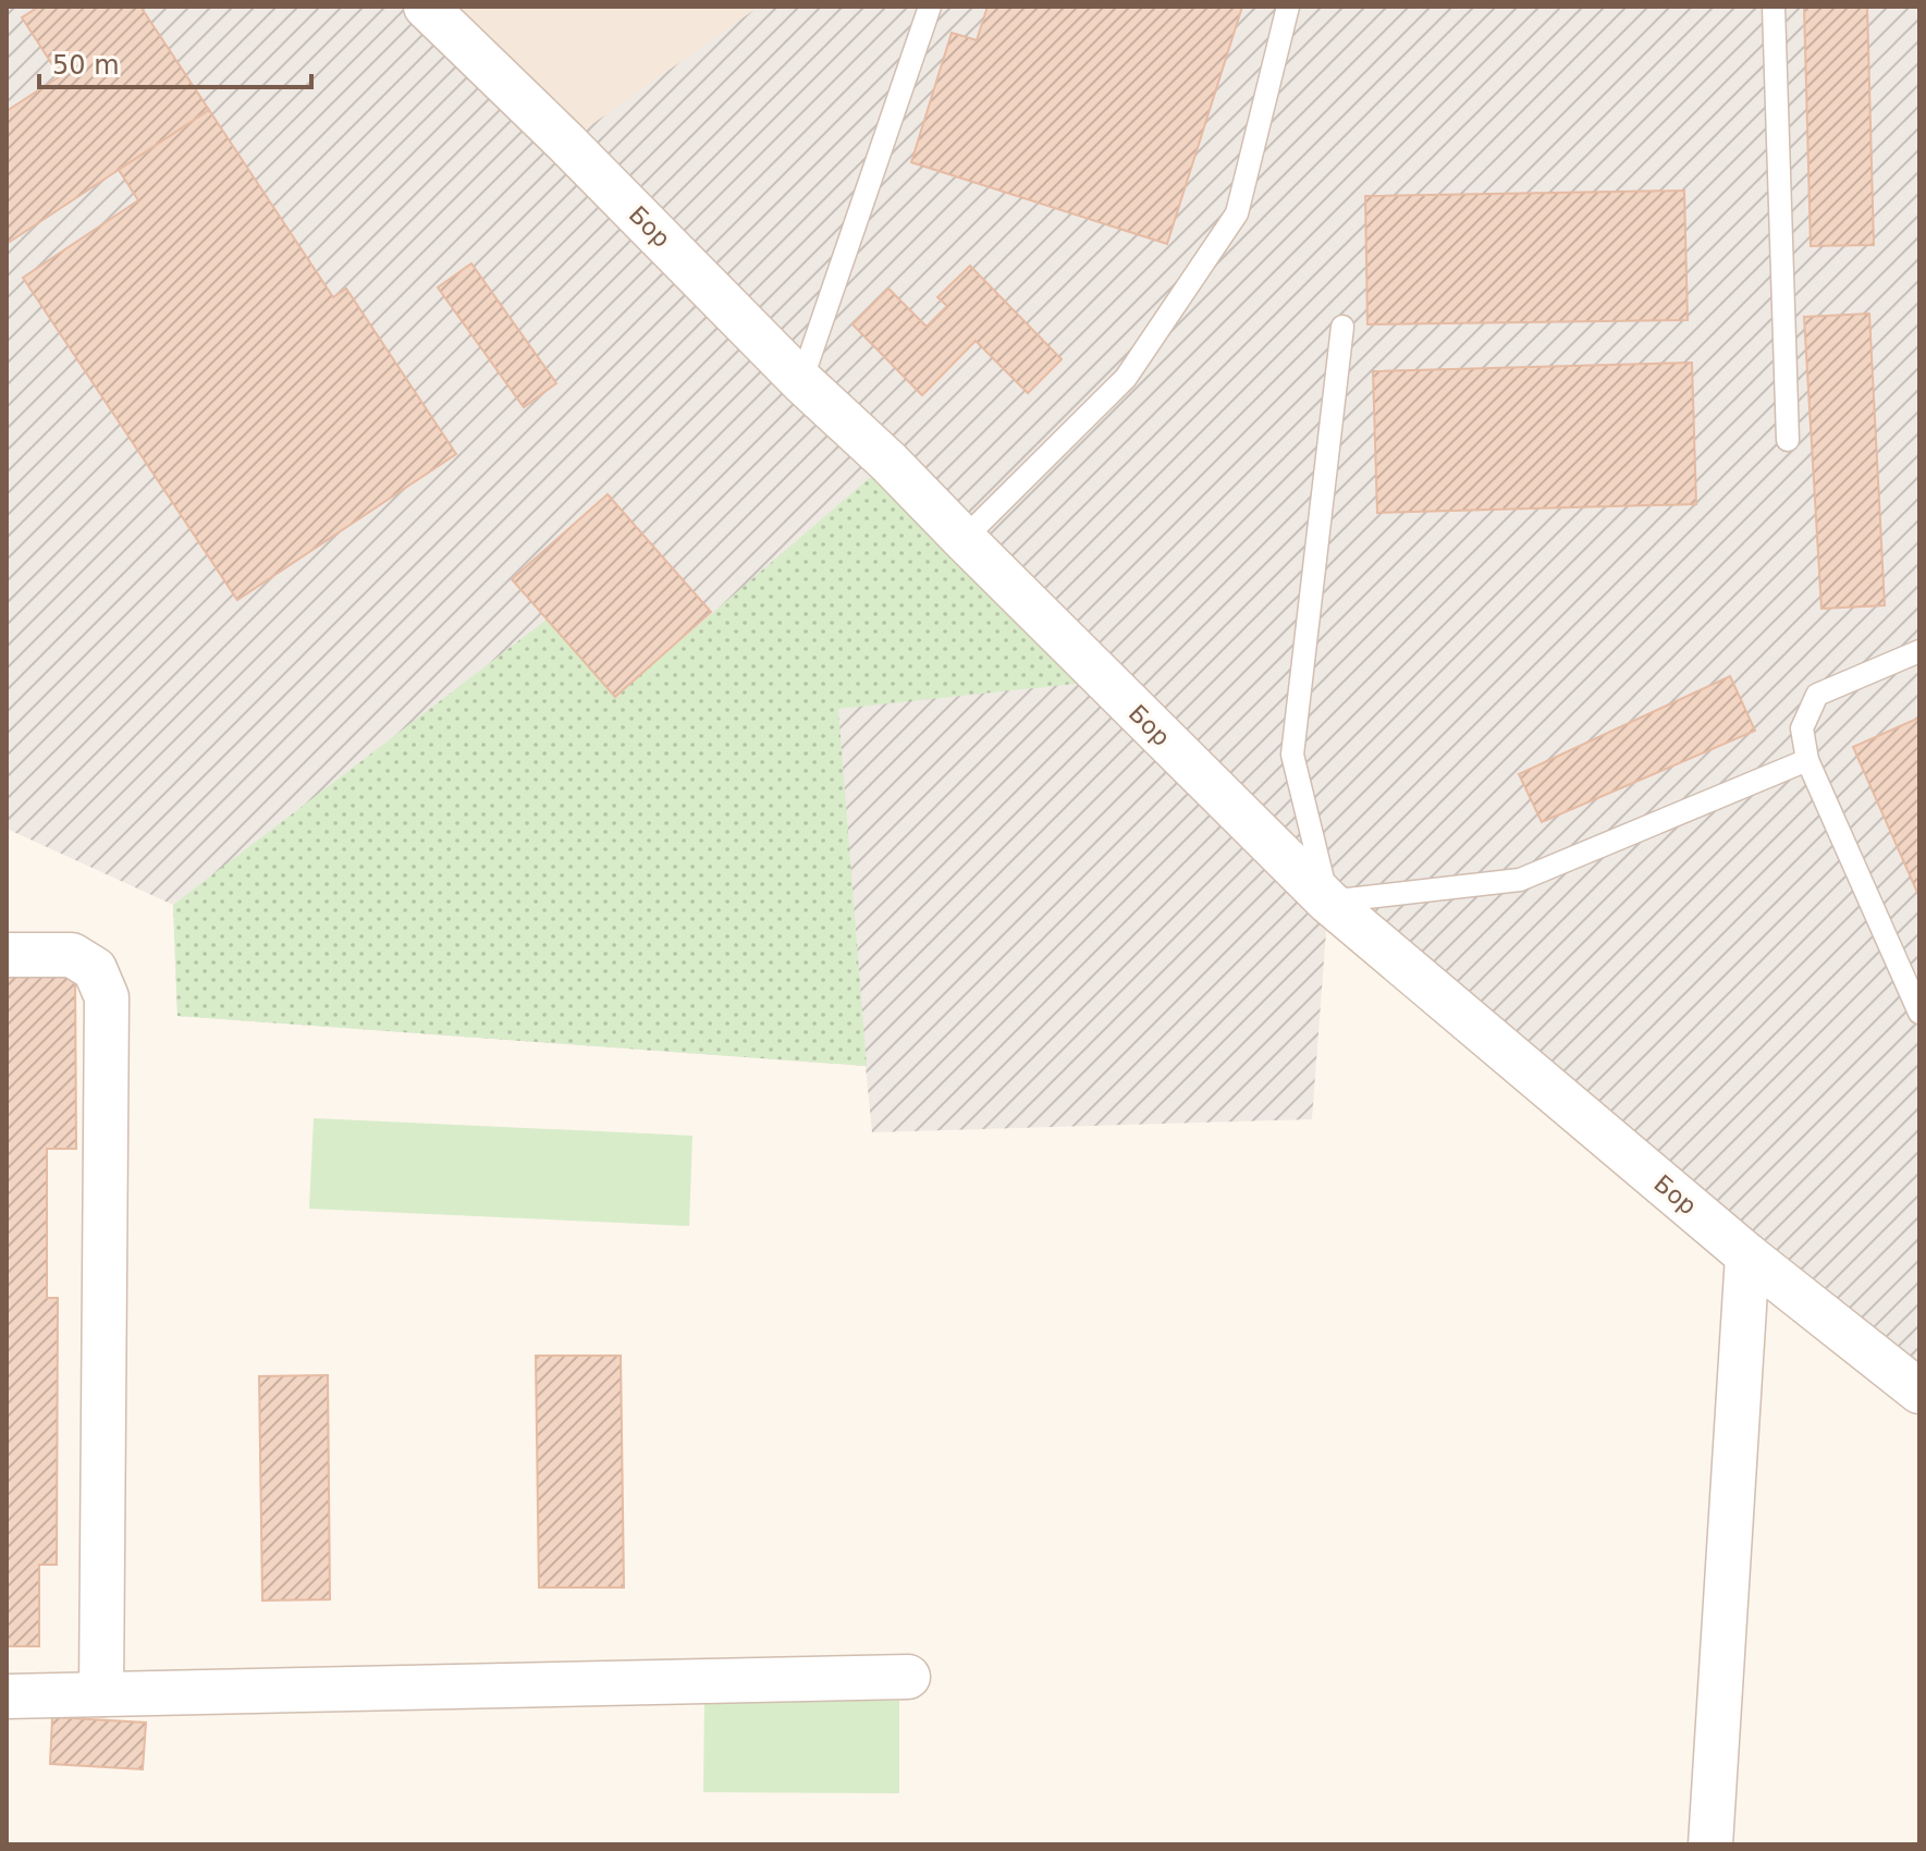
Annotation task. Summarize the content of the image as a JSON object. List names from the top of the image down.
{
  "streets": {
    "street": ["Бор"]
  },
  "scale_bar": "50 m"
}
